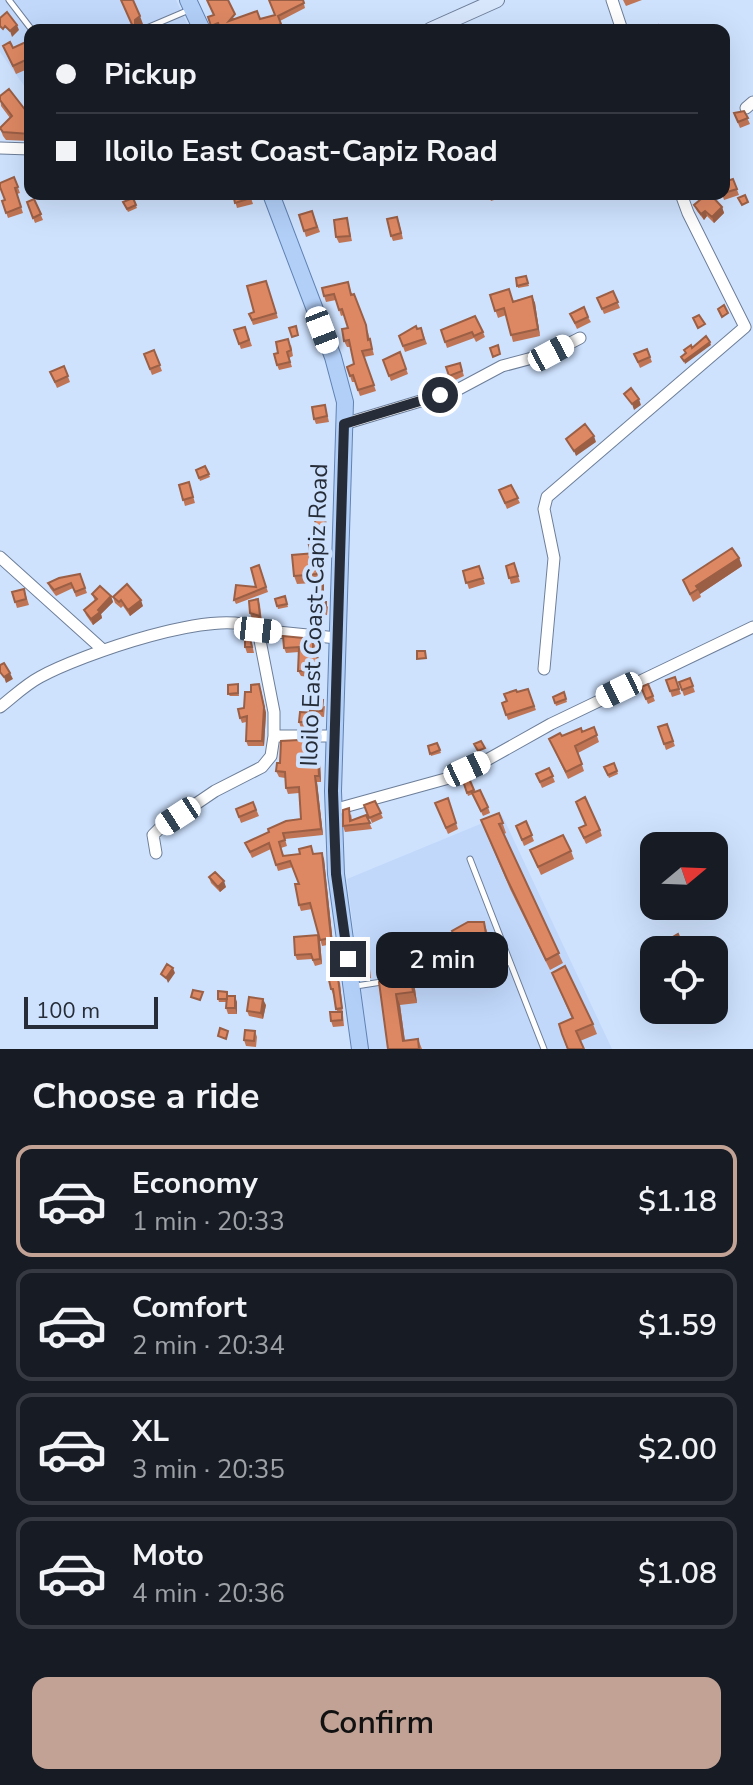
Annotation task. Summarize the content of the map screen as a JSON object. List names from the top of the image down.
{
  "streets": {
    "main road": ["Iloilo East Coast-Capiz Road"]
  },
  "scale_bar": "100 m",
  "north": "right",
  "page": {
    "banner": ["Pickup", "Iloilo East Coast-Capiz Road"],
    "bubble": "2 min",
    "scale": "100 m",
    "heading": "Choose a ride",
    "list": [
      {
        "name": "Economy",
        "note": "1 min · 20:33",
        "value": "$1.18"
      },
      {
        "name": "Comfort",
        "note": "2 min · 20:34",
        "value": "$1.59"
      },
      {
        "name": "XL",
        "note": "3 min · 20:35",
        "value": "$2.00"
      },
      {
        "name": "Moto",
        "note": "4 min · 20:36",
        "value": "$1.08"
      }
    ],
    "buttons": "Confirm"
  }
}
